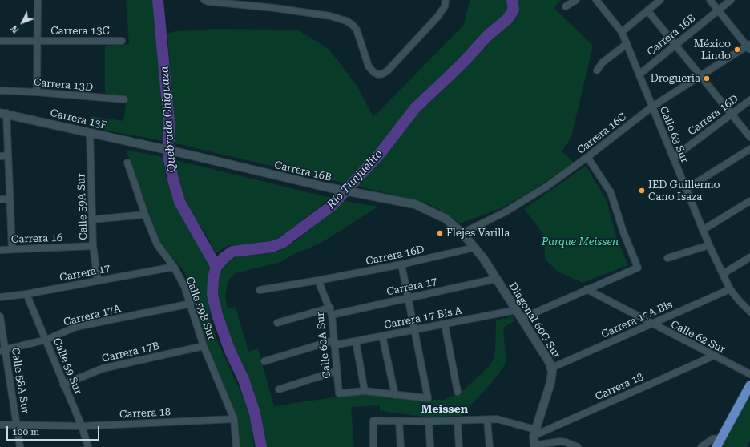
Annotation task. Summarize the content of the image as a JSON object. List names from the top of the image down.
{
  "streets": {
    "street": [
      "Carrera 13C",
      "Carrera 16B",
      "Carrera 13D",
      "Carrera 16D",
      "Carrera 13F",
      "Carrera 16C",
      "Calle 63 Sur",
      "Calle 59A Sur",
      "Carrera 16",
      "Carrera 17",
      "Calle 59B Sur",
      "Carrera 17A",
      "Carrera 17 Bis A",
      "Carrera 17A Bis",
      "Diagonal 60G Sur",
      "Calle 62 Sur",
      "Calle 60A Sur",
      "Carrera 17B",
      "Calle 59 Sur",
      "Calle 58A Sur",
      "Carrera 18"
    ]
  },
  "crossings": [
    ["Carrera 16B", "Carrera 13F"],
    ["Carrera 16B", "Carrera 16C"],
    ["Carrera 16B", "Calle 63 Sur"],
    ["Carrera 16B", "Diagonal 60G Sur"],
    ["Carrera 16D", "Calle 63 Sur"],
    ["Carrera 16D", "Diagonal 60G Sur"],
    ["Carrera 16D", "Calle 60A Sur"],
    ["Carrera 13F", "Calle 59A Sur"],
    ["Carrera 16C", "Calle 63 Sur"],
    ["Carrera 16C", "Diagonal 60G Sur"],
    ["Calle 63 Sur", "Carrera 17A Bis"],
    ["Calle 59A Sur", "Carrera 16"],
    ["Calle 59A Sur", "Carrera 17"],
    ["Carrera 17", "Calle 59B Sur"],
    ["Carrera 17", "Diagonal 60G Sur"],
    ["Carrera 17", "Calle 60A Sur"],
    ["Carrera 17", "Calle 59 Sur"],
    ["Calle 59B Sur", "Carrera 17A"],
    ["Calle 59B Sur", "Carrera 17B"],
    ["Calle 59B Sur", "Carrera 18"],
    ["Carrera 17A", "Calle 59 Sur"],
    ["Carrera 17A", "Calle 58A Sur"],
    ["Carrera 17 Bis A", "Diagonal 60G Sur"],
    ["Carrera 17 Bis A", "Calle 60A Sur"],
    ["Carrera 17A Bis", "Diagonal 60G Sur"],
    ["Carrera 17A Bis", "Calle 62 Sur"],
    ["Diagonal 60G Sur", "Carrera 18"],
    ["Calle 62 Sur", "Carrera 18"],
    ["Carrera 17B", "Calle 59 Sur"],
    ["Calle 59 Sur", "Carrera 18"],
    ["Calle 58A Sur", "Carrera 18"]
  ],
  "districts": ["Meissen"],
  "water": ["Quebrada Chiguaza", "Río Tunjuelito"],
  "parks": ["Parque Meissen"],
  "places": [
    "México Lindo",
    "Droguería",
    "IED Guillermo Cano Isaza",
    "Flejes Varilla"
  ],
  "scale_bar": "100 m",
  "north": "bottom left"
}
